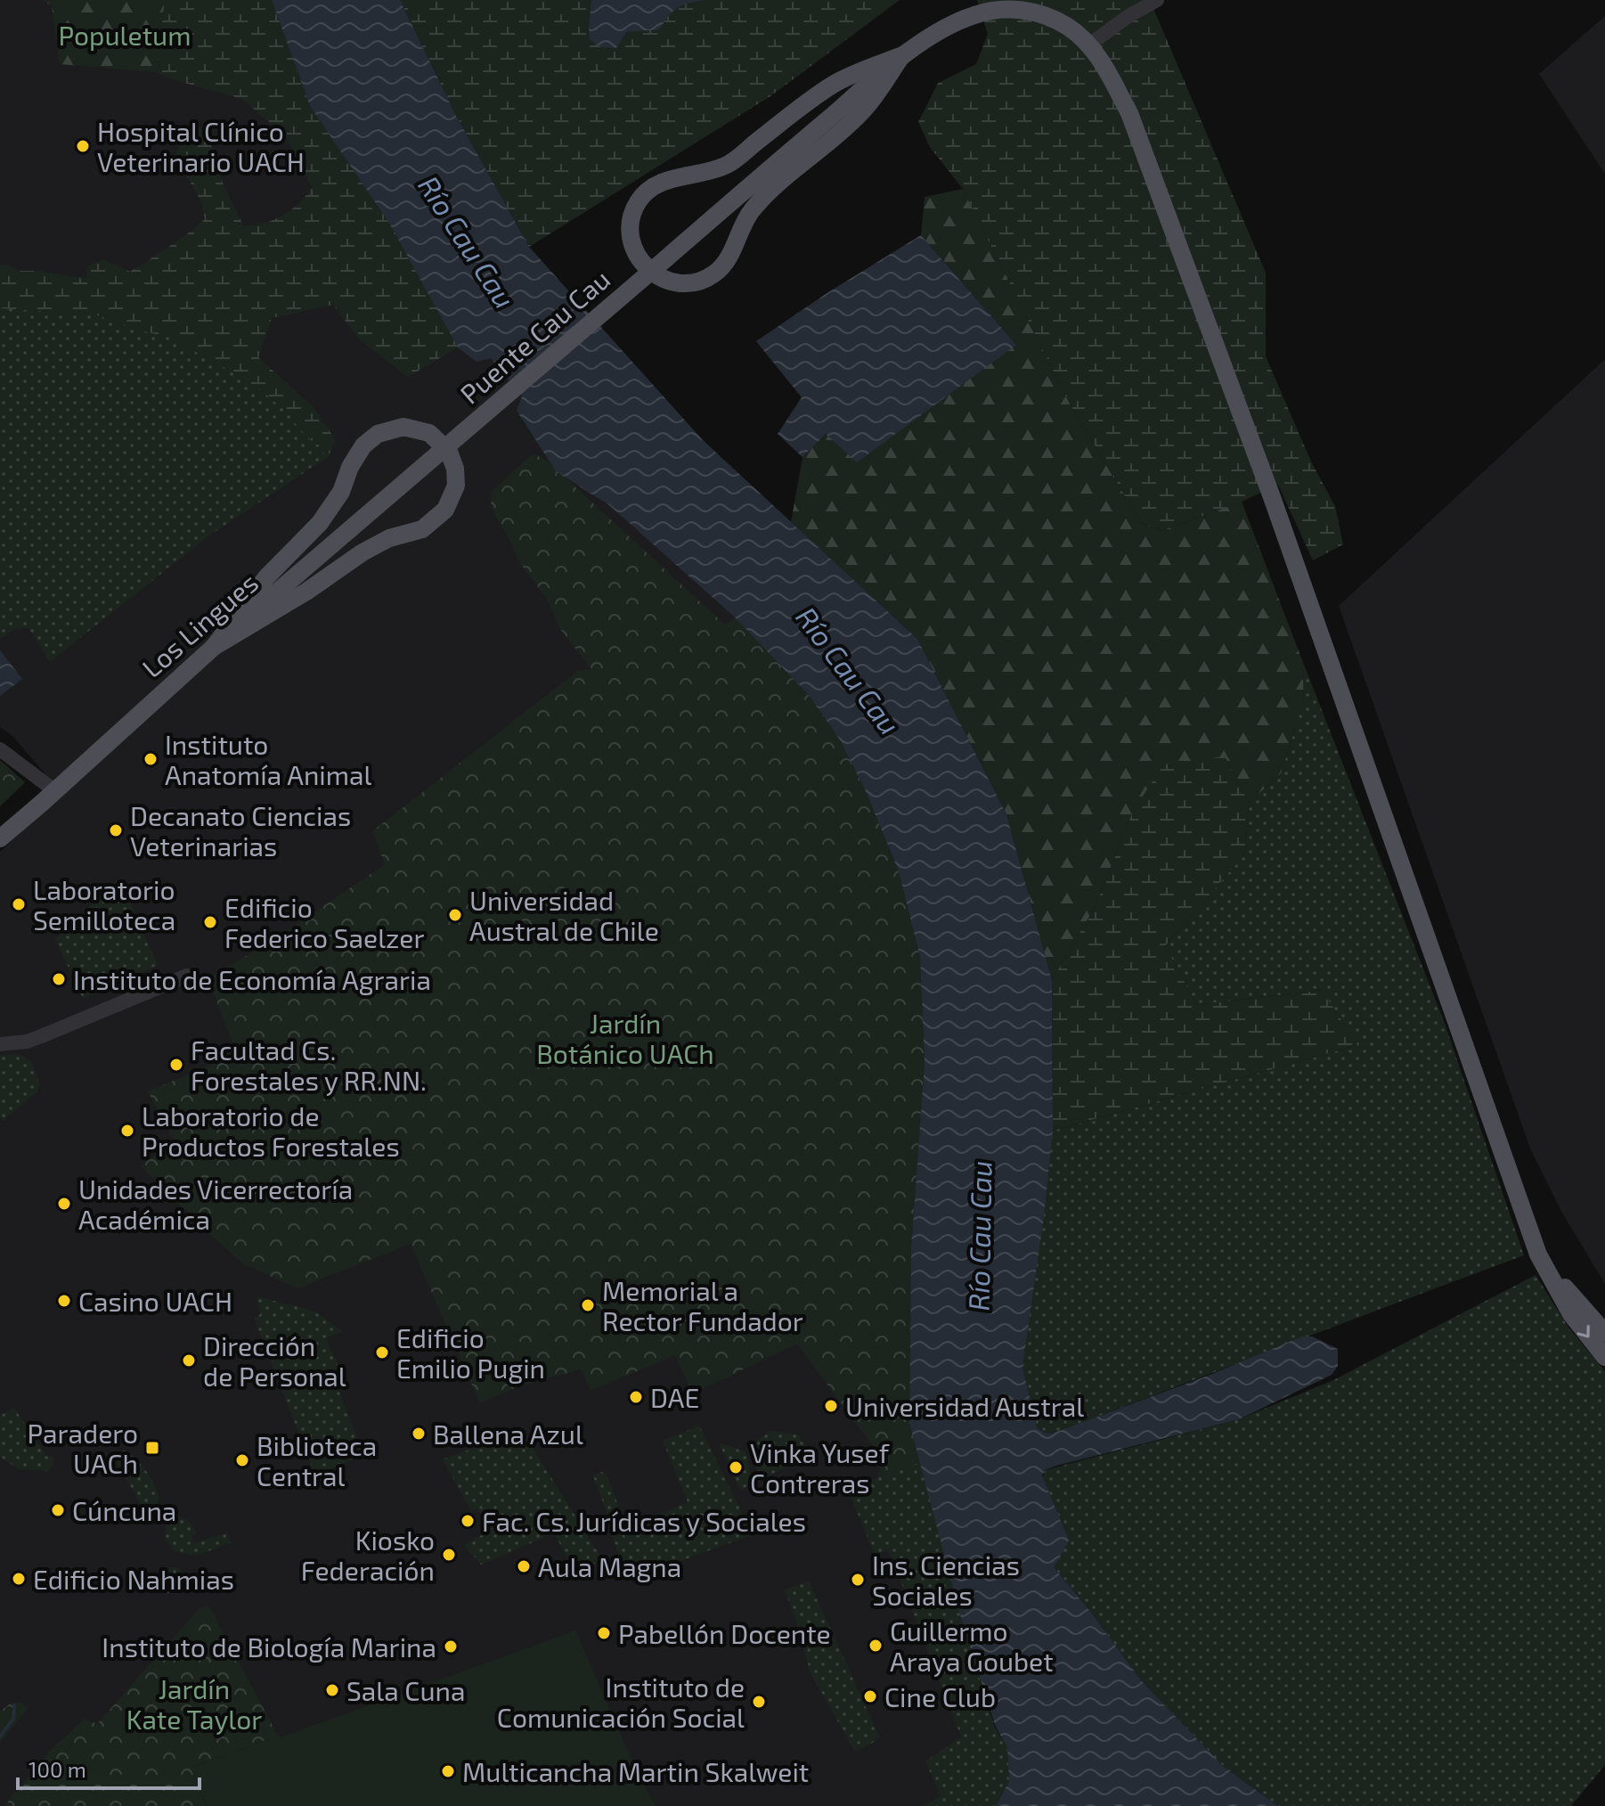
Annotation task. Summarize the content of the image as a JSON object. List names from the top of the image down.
{
  "streets": {
    "main road": ["Puente Cau Cau", "Los Lingues"]
  },
  "crossings": [
    ["Puente Cau Cau", "Los Lingues"]
  ],
  "water": ["Río Cau Cau"],
  "parks": ["Populetum", "Jardín Botánico UACh", "Jardín Kate Taylor"],
  "places": {
    "other": [
      "Hospital Clínico Veterinario UACH",
      "Instituto Anatomía Animal",
      "Decanato Ciencias Veterinarias",
      "Laboratorio Semilloteca",
      "Universidad Austral de Chile",
      "Edificio Federico Saelzer",
      "Instituto de Economía Agraria",
      "Facultad Cs. Forestales y RR.NN.",
      "Laboratorio de Productos Forestales",
      "Unidades Vicerrectoría Académica",
      "Casino UACH",
      "Memorial a Rector Fundador",
      "Edificio Emilio Pugin",
      "Dirección de Personal",
      "DAE",
      "Universidad Austral",
      "Ballena Azul",
      "Biblioteca Central",
      "Vinka Yusef Contreras",
      "Cúncuna",
      "Fac. Cs. Jurídicas y Sociales",
      "Kiosko Federación",
      "Aula Magna",
      "Edificio Nahmias",
      "Ins. Ciencias Sociales",
      "Pabellón Docente",
      "Guillermo Araya Goubet",
      "Instituto de Biología Marina",
      "Sala Cuna",
      "Cine Club",
      "Instituto de Comunicación Social",
      "Multicancha Martin Skalweit"
    ],
    "transit": ["Paradero UACh"]
  },
  "scale_bar": "100 m"
}
